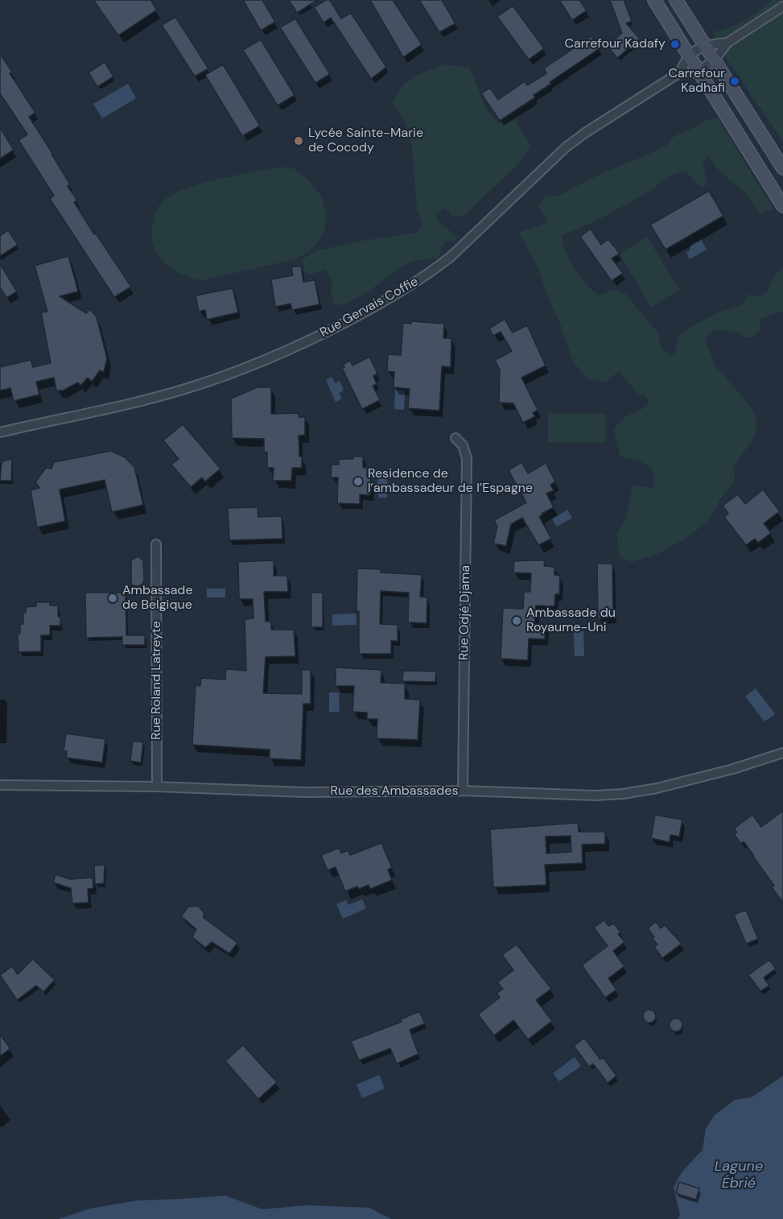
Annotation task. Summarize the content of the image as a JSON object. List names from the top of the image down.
{
  "streets": {
    "street": [
      "Rue Gervais Coffie",
      "Rue Odjé Djama",
      "Rue Roland Latreyte",
      "Rue des Ambassades"
    ]
  },
  "crossings": [
    ["Rue Odjé Djama", "Rue des Ambassades"],
    ["Rue Roland Latreyte", "Rue des Ambassades"]
  ],
  "water": ["Lagune Ébrié"],
  "places": [
    "Carrefour Kadafy",
    "Carrefour Kadhafi",
    "Lycée Sainte-Marie de Cocody",
    "Residence de l’ambassadeur de l’Espagne",
    "Ambassade de Belgique",
    "Ambassade du Royaume-Uni"
  ]
}
